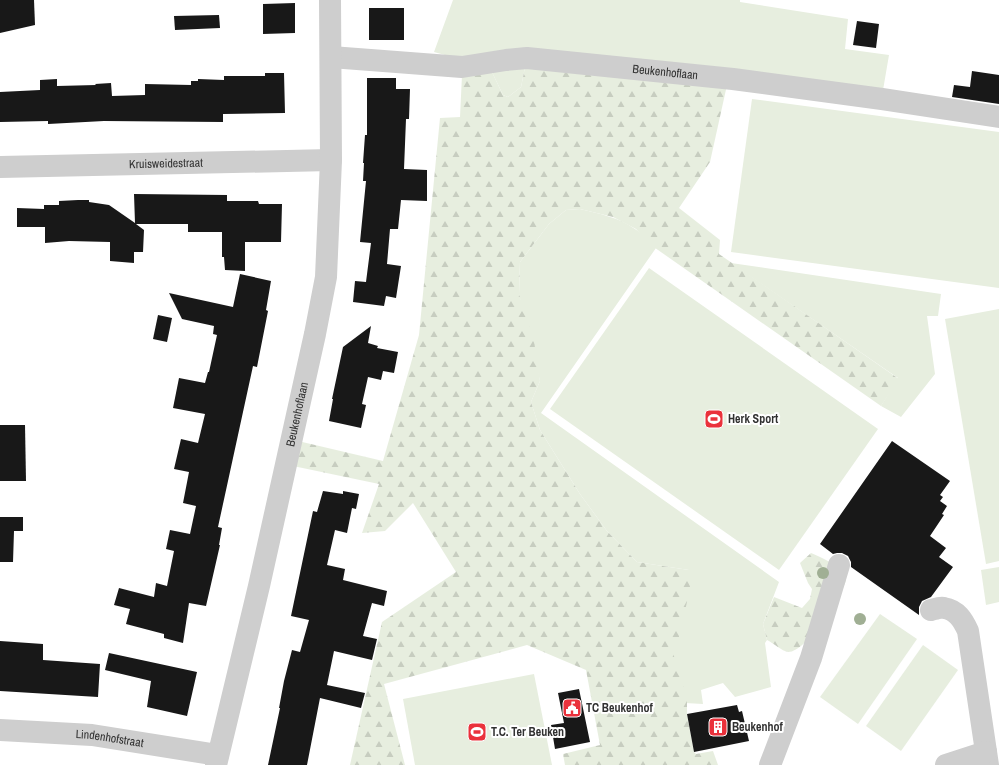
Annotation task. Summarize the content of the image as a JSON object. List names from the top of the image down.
{
  "streets": {
    "street": ["Beukenhoflaan", "Kruisweidestraat", "Lindenhofstraat"]
  },
  "crossings": [
    ["Beukenhoflaan", "Kruisweidestraat"],
    ["Beukenhoflaan", "Lindenhofstraat"]
  ],
  "places": {
    "sports": ["Herk Sport", "T.C. Ter Beuken"],
    "public building": ["TC Beukenhof"],
    "building": ["Beukenhof"]
  }
}
